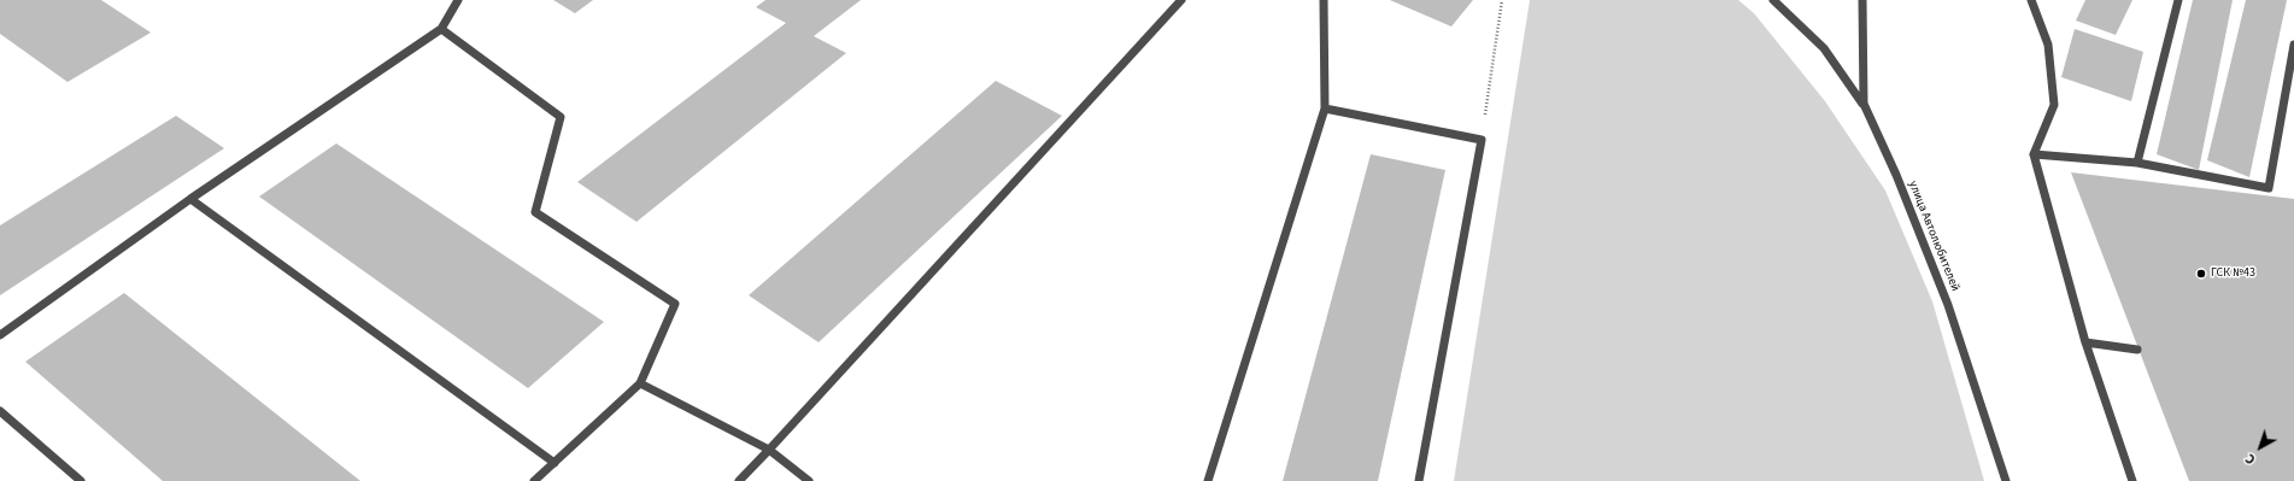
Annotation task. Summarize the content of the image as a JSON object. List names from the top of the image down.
{
  "streets": {
    "street": ["улица Автолюбителей"]
  },
  "places": ["ГСК №43"],
  "north": "bottom left"
}
